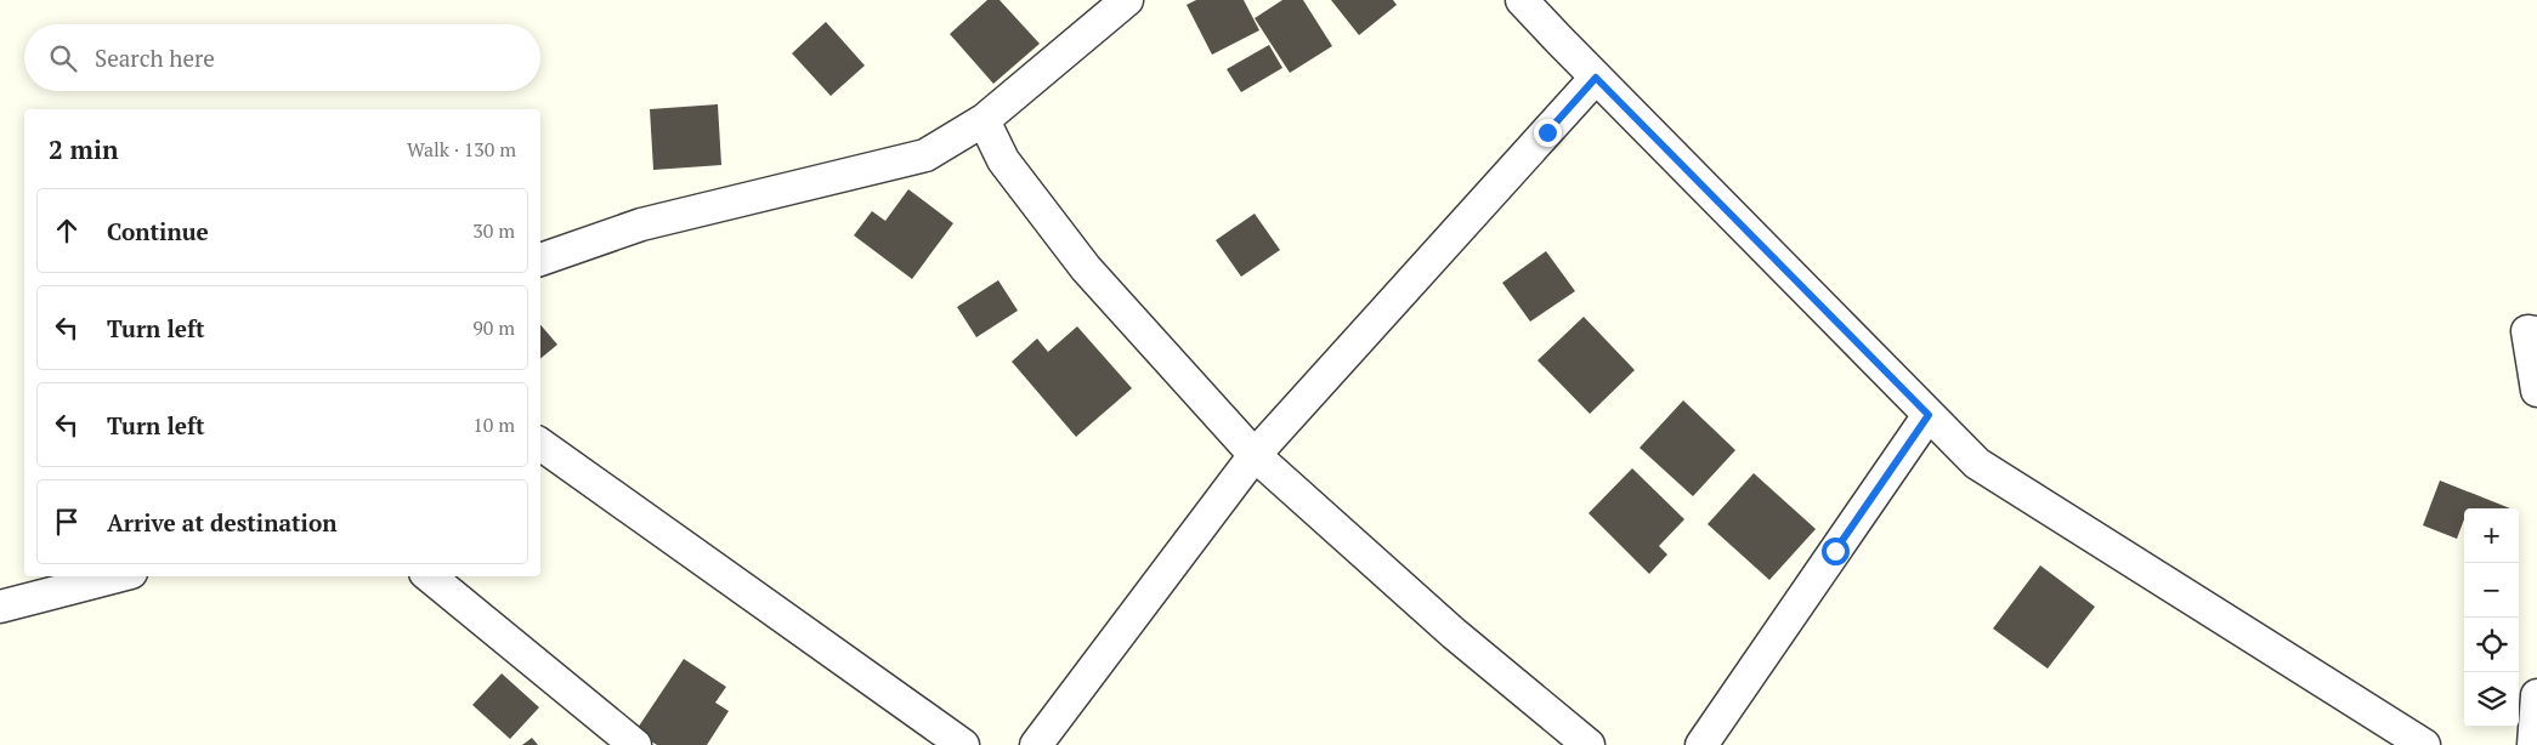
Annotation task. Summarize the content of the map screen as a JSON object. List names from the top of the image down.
{
  "page": {
    "search": "Search here",
    "heading": ["2 min", "Walk · 130 m"],
    "list": [
      ["Continue", "30 m"],
      ["Turn left", "90 m"],
      ["Turn left", "10 m"],
      "Arrive at destination"
    ],
    "map_buttons": ["+", "−"]
  }
}
